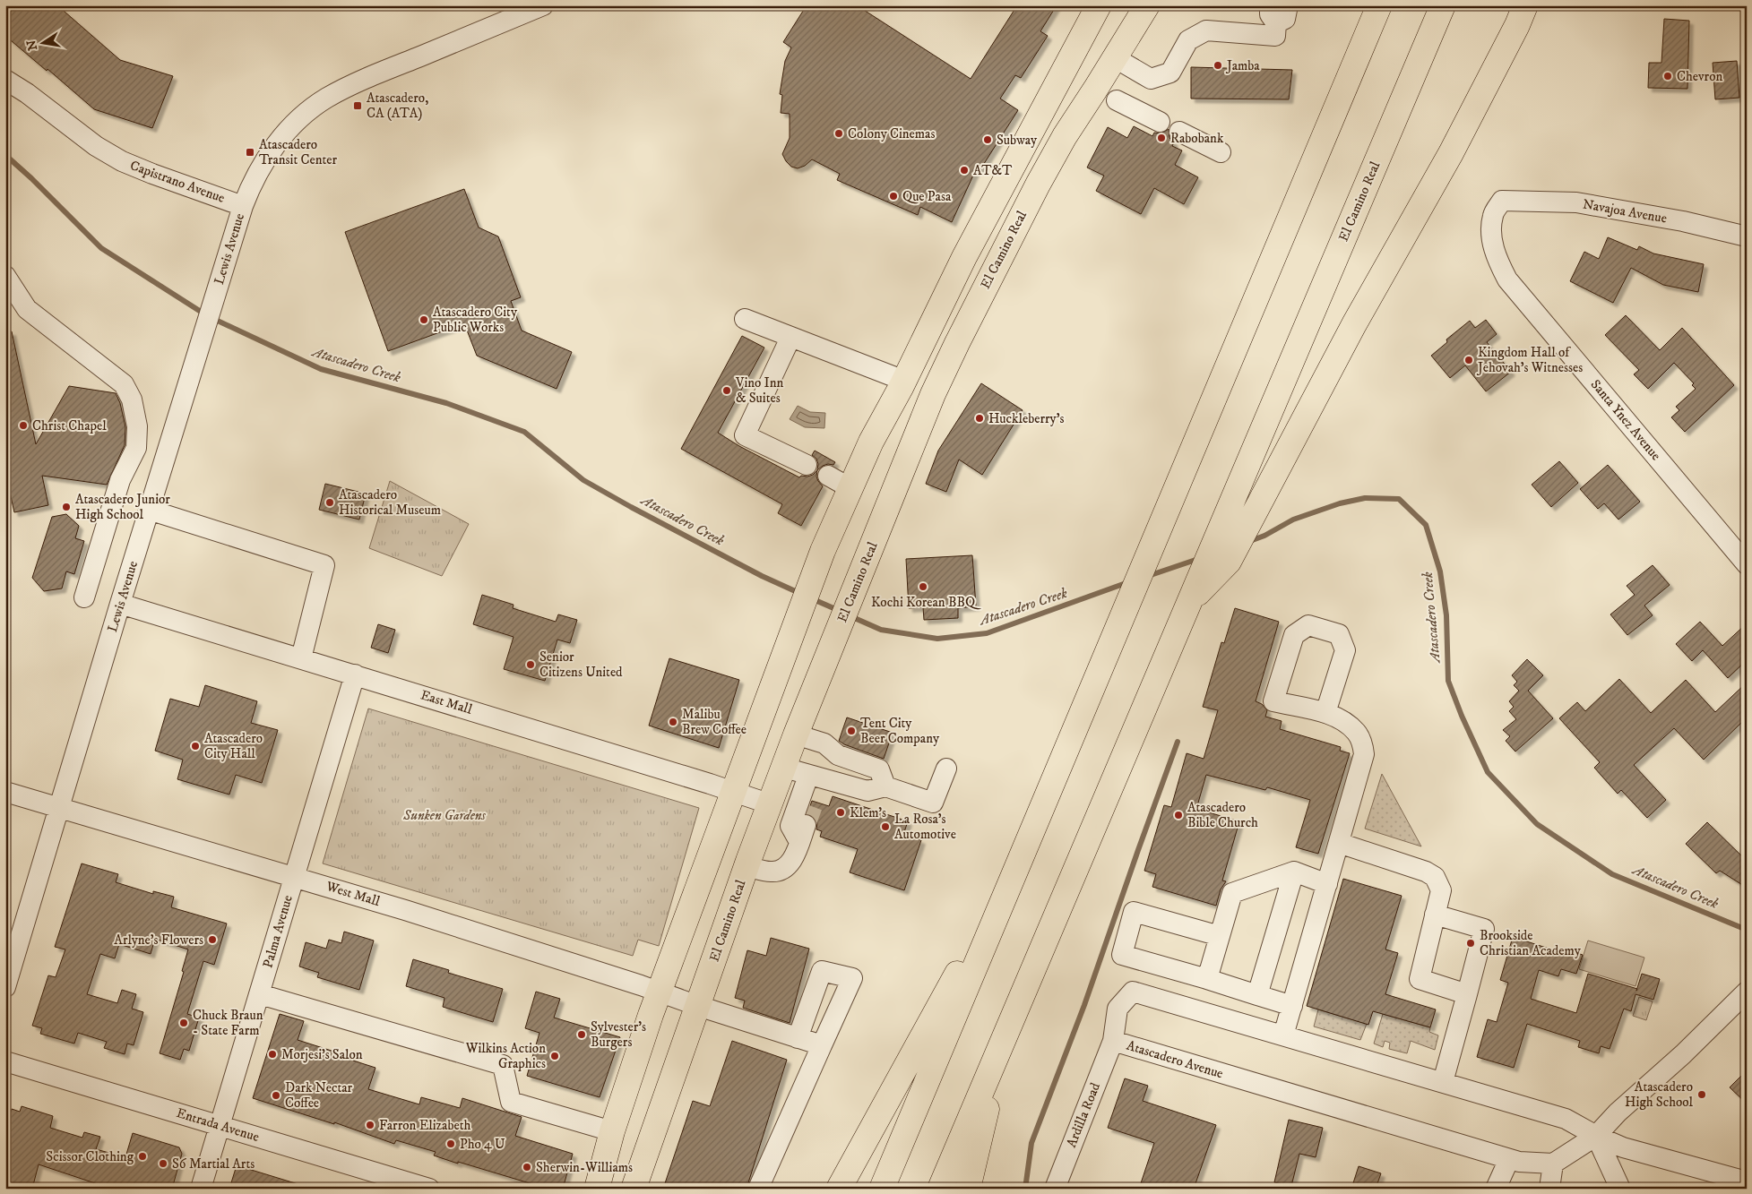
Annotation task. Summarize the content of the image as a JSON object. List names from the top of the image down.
{
  "streets": {
    "main road": ["El Camino Real"],
    "street": [
      "Capistrano Avenue",
      "Navajoa Avenue",
      "Lewis Avenue",
      "Santa Ynez Avenue",
      "East Mall",
      "West Mall",
      "Palma Avenue",
      "Atascadero Avenue",
      "Ardilla Road",
      "Entrada Avenue"
    ]
  },
  "crossings": [
    ["Capistrano Avenue", "Lewis Avenue"],
    ["El Camino Real", "East Mall"],
    ["El Camino Real", "West Mall"],
    ["Navajoa Avenue", "Santa Ynez Avenue"],
    ["Lewis Avenue", "East Mall"],
    ["Lewis Avenue", "West Mall"],
    ["East Mall", "Palma Avenue"],
    ["West Mall", "Palma Avenue"],
    ["Palma Avenue", "Entrada Avenue"],
    ["Atascadero Avenue", "Ardilla Road"]
  ],
  "water": ["Atascadero Creek"],
  "parks": ["Sunken Gardens"],
  "places": {
    "other": [
      "Jamba",
      "Chevron",
      "Colony Cinemas",
      "Rabobank",
      "Subway",
      "AT&T",
      "Que Pasa",
      "Atascadero City Public Works",
      "Kingdom Hall of Jehovah's Witnesses",
      "Vino Inn & Suites",
      "Huckleberry’s",
      "Christ Chapel",
      "Atascadero Historical Museum",
      "Atascadero Junior High School",
      "Kochi Korean BBQ",
      "Senior Citizens United",
      "Malibu Brew Coffee",
      "Tent City Beer Company",
      "Atascadero City Hall",
      "Klem's",
      "Atascadero Bible Church",
      "La Rosa's Automotive",
      "Arlyne's Flowers",
      "Brookside Christian Academy",
      "Chuck Braun - State Farm",
      "Sylvester's Burgers",
      "Morjesi's Salon",
      "Wilkins Action Graphics",
      "Atascadero High School",
      "Dark Nectar Coffee",
      "Farron Elizabeth",
      "Pho 4 U",
      "Scissor Clothing",
      "S6 Martial Arts",
      "Sherwin-Williams"
    ],
    "transit": ["Atascadero, CA (ATA)", "Atascadero Transit Center"]
  },
  "north": "left"
}
